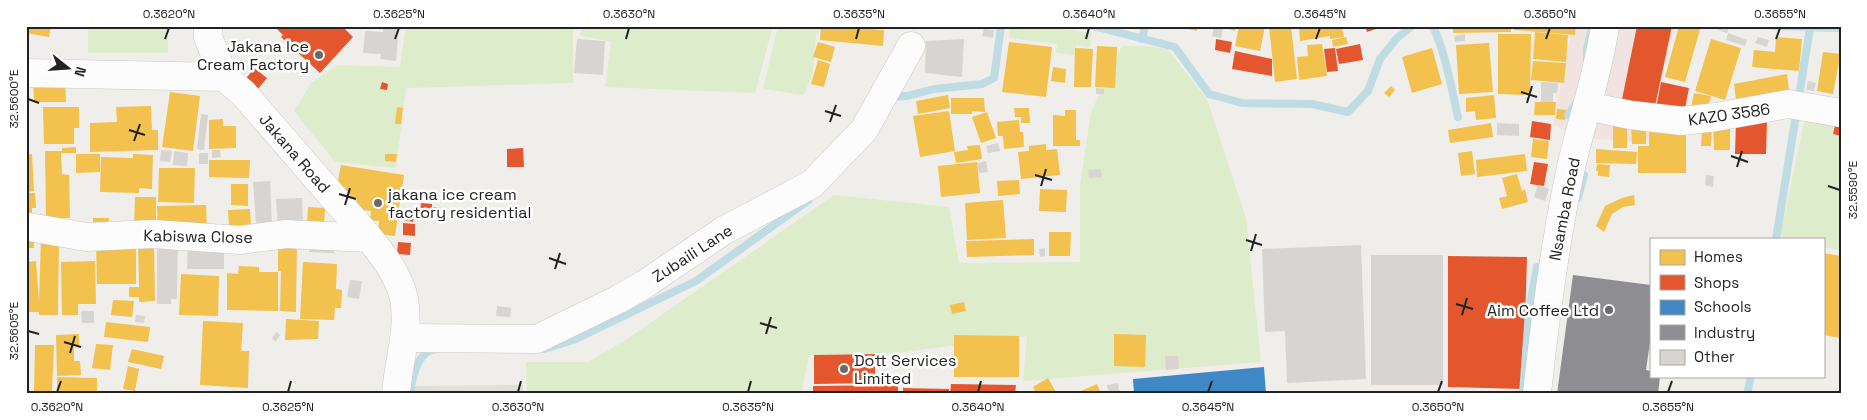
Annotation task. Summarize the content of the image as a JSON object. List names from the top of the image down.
{
  "streets": {
    "street": [
      "KAZO 3586",
      "Jakana Road",
      "Nsamba Road",
      "Kabiswa Close",
      "Zubaili Lane"
    ]
  },
  "crossings": [
    ["KAZO 3586", "Nsamba Road"],
    ["Jakana Road", "Kabiswa Close"],
    ["Jakana Road", "Zubaili Lane"]
  ],
  "places": [
    "Jakana Ice Cream Factory",
    "jakana ice cream factory residential",
    "Aim Coffee Ltd",
    "Dott Services Limited"
  ],
  "legend": [
    "Homes",
    "Shops",
    "Schools",
    "Industry",
    "Other"
  ],
  "north": "right",
  "coordinates": [
    "0.3620°N",
    "0.3625°N",
    "0.3630°N",
    "0.3635°N",
    "0.3640°N",
    "0.3645°N",
    "0.3650°N",
    "0.3655°N",
    "32.5600°E",
    "32.5590°E",
    "32.5605°E"
  ]
}
